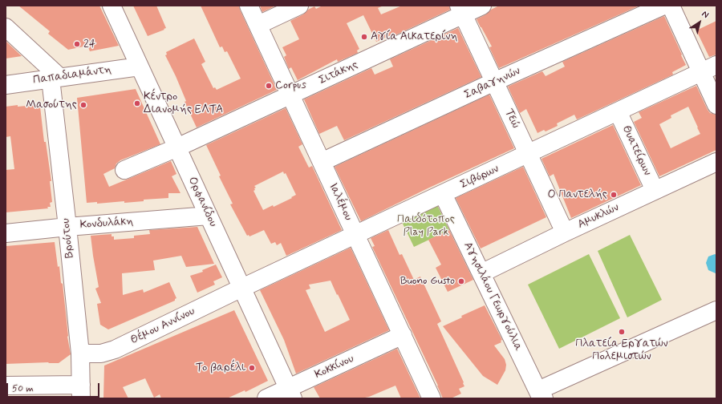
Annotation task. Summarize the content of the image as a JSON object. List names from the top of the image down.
{
  "streets": {
    "street": [
      "Σιτάκης",
      "Παπαδιαμάντη",
      "Σαβαγηνών",
      "Τεώ",
      "Θυατείρων",
      "Σιβόρων",
      "Ορφανίδου",
      "Ιαλέμου",
      "Αμυκλών",
      "Κονδυλάκη",
      "Βρούτου",
      "Αγησιλάου Γεωργούλια",
      "Θέμου Αννίνου",
      "Κοκκίνου"
    ]
  },
  "crossings": [
    ["Σιτάκης", "Τεώ"],
    ["Σιτάκης", "Ορφανίδου"],
    ["Σιτάκης", "Ιαλέμου"],
    ["Παπαδιαμάντη", "Ορφανίδου"],
    ["Παπαδιαμάντη", "Βρούτου"],
    ["Σαβαγηνών", "Τεώ"],
    ["Σαβαγηνών", "Ιαλέμου"],
    ["Τεώ", "Σιβόρων"],
    ["Τεώ", "Αμυκλών"],
    ["Θυατείρων", "Σιβόρων"],
    ["Θυατείρων", "Αμυκλών"],
    ["Σιβόρων", "Ορφανίδου"],
    ["Σιβόρων", "Ιαλέμου"],
    ["Σιβόρων", "Αγησιλάου Γεωργούλια"],
    ["Σιβόρων", "Θέμου Αννίνου"],
    ["Ορφανίδου", "Κονδυλάκη"],
    ["Ορφανίδου", "Θέμου Αννίνου"],
    ["Ορφανίδου", "Κοκκίνου"],
    ["Ιαλέμου", "Κοκκίνου"],
    ["Αμυκλών", "Αγησιλάου Γεωργούλια"],
    ["Κονδυλάκη", "Βρούτου"],
    ["Βρούτου", "Θέμου Αννίνου"]
  ],
  "parks": ["Παιδότοπος Play Park"],
  "places": [
    "Αγία Αικατερίνη",
    "24",
    "Corpus",
    "Κέντρο Διανομής ΕΛΤΑ",
    "Μασούτης",
    "Ο Παντελής",
    "Buono Gusto",
    "Πλατεία Εργατών Πολεμιστών",
    "Το βαρέλι"
  ],
  "scale_bar": "50 m",
  "north": "top right"
}
